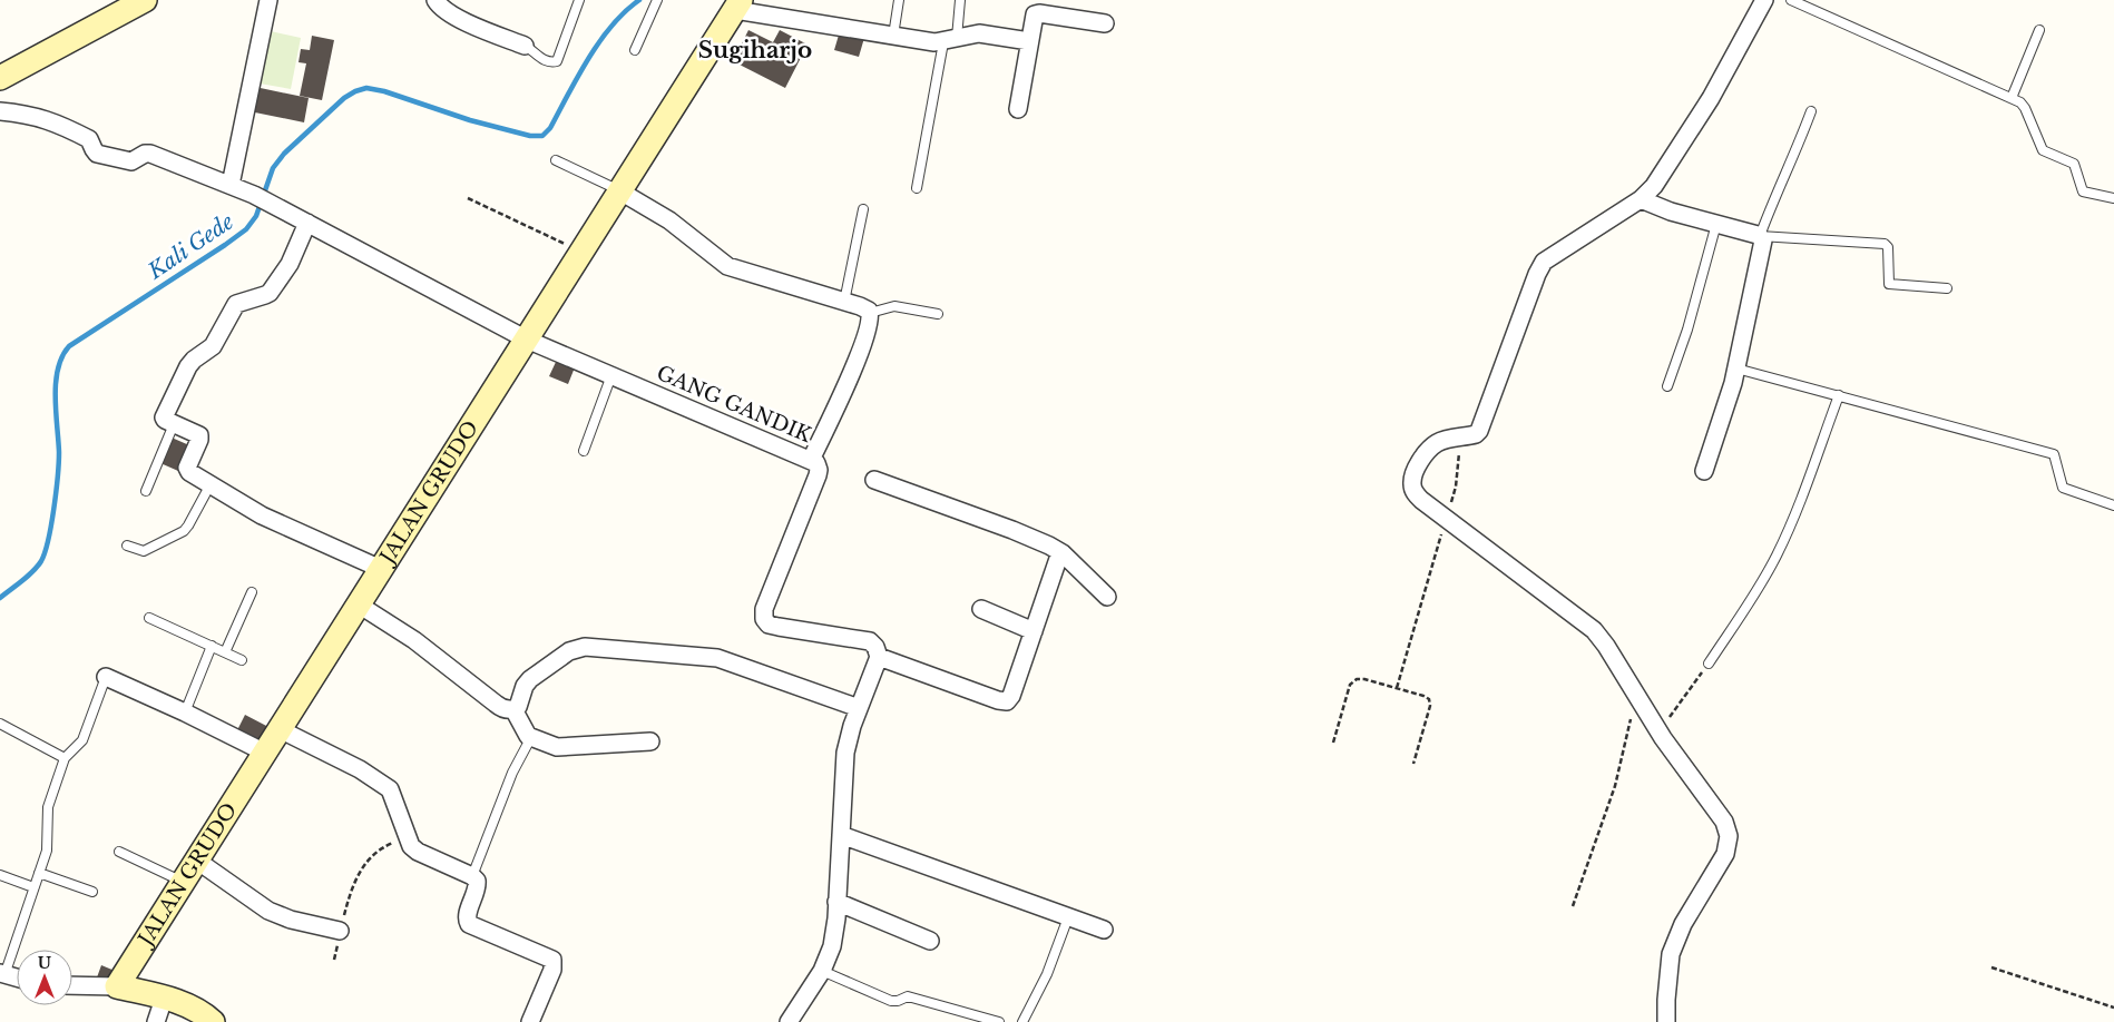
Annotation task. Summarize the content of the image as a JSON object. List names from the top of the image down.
{
  "streets": {
    "street": ["GANG GANDIK", "JALAN GRUDO"]
  },
  "crossings": [
    ["GANG GANDIK", "JALAN GRUDO"]
  ],
  "districts": ["Sugiharjo"],
  "water": ["Kali Gede"],
  "north": "top"
}
